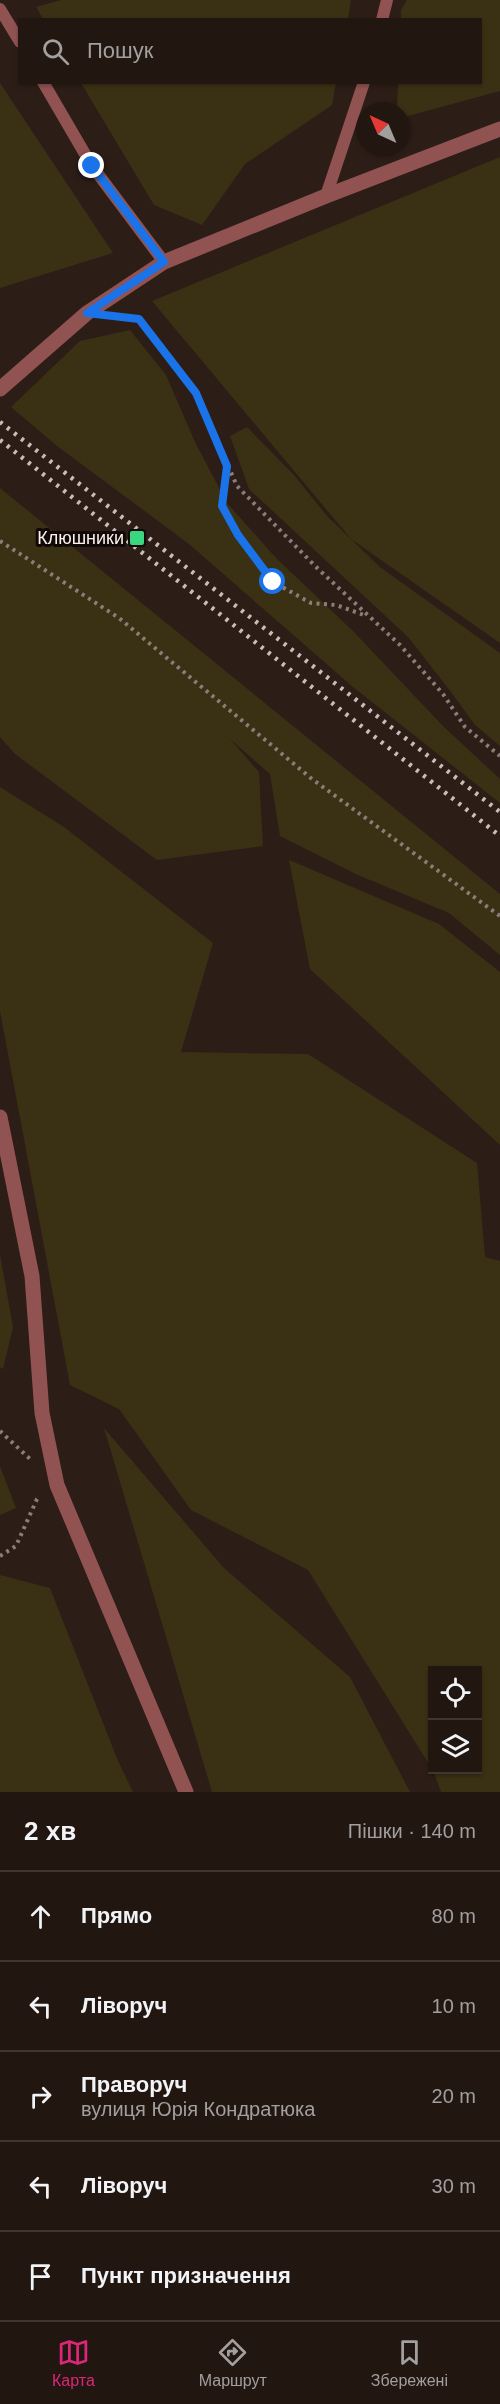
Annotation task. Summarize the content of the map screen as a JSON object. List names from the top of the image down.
{
  "places": {
    "transit": ["Клюшники"]
  },
  "north": "top left",
  "page": {
    "search": "Пошук",
    "heading": ["2 хв", "Пішки · 140 m"],
    "list": [
      ["Прямо", "80 m"],
      ["Ліворуч", "10 m"],
      ["Праворуч", "вулиця Юрія Кондратюка", "20 m"],
      ["Ліворуч", "30 m"],
      "Пункт призначення"
    ],
    "nav": ["Карта", "Маршрут", "Збережені"]
  }
}
